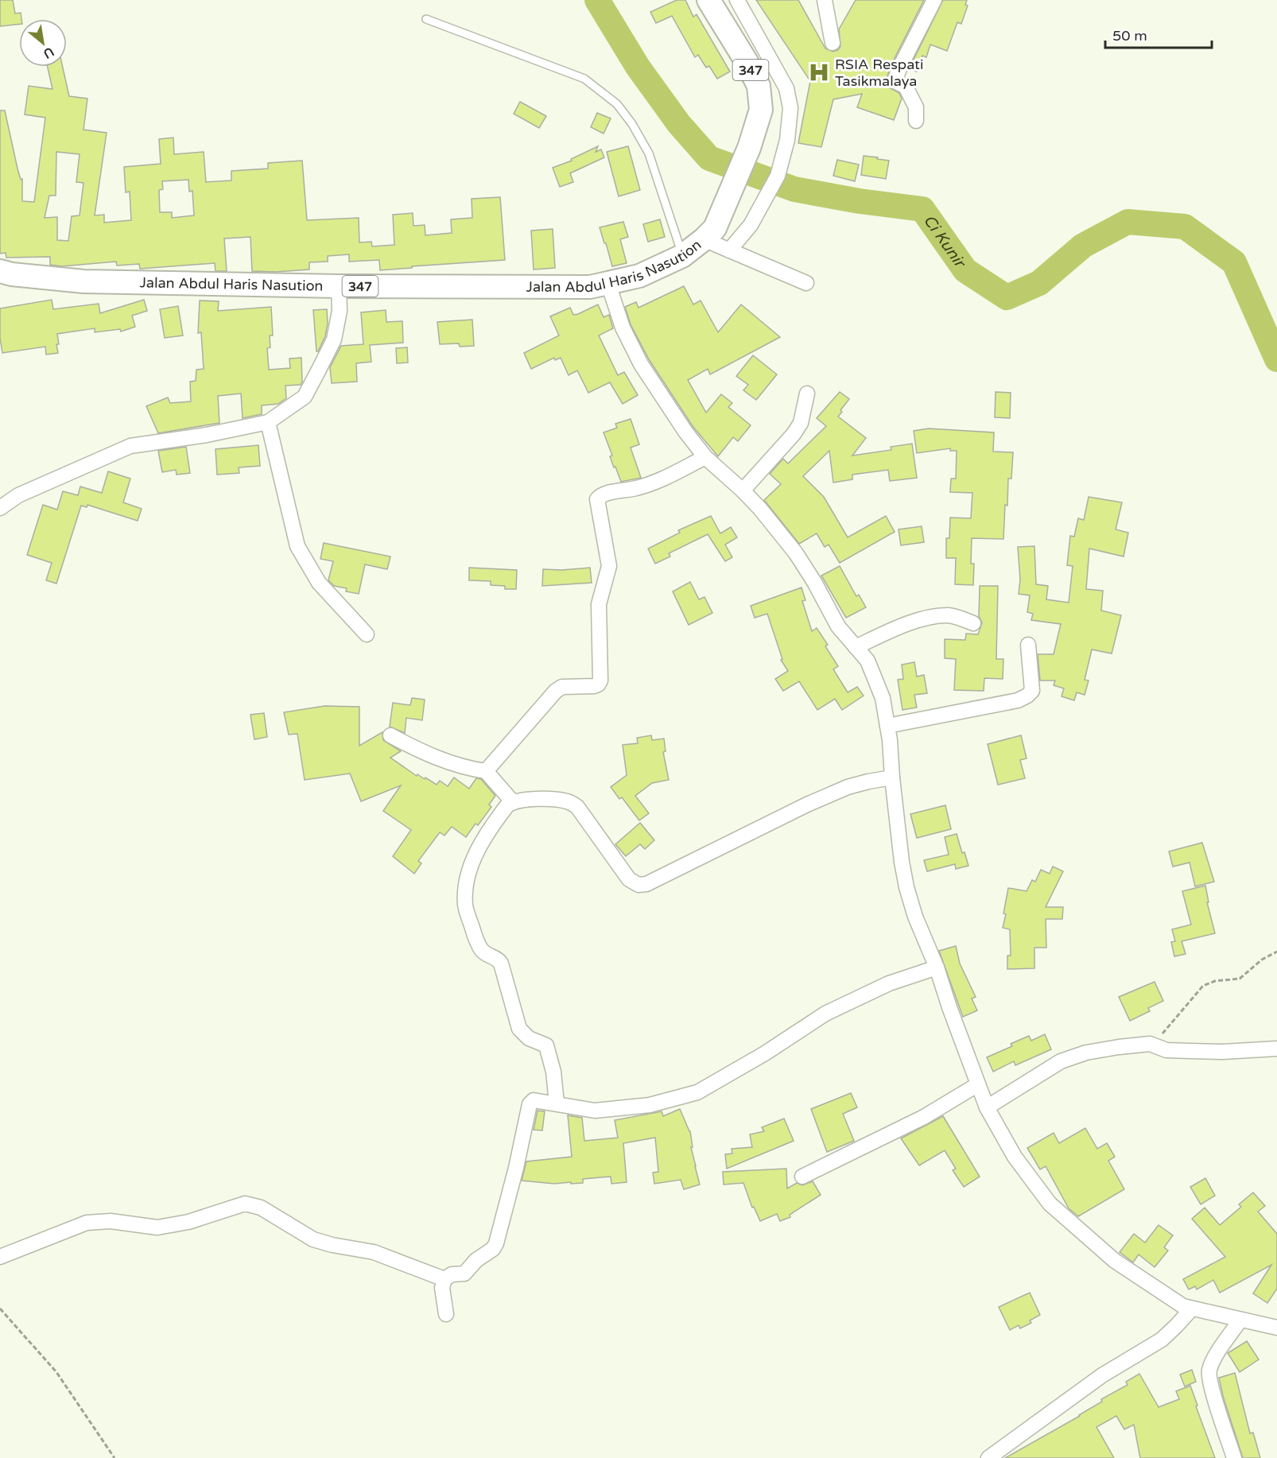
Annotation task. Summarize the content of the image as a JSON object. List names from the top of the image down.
{
  "streets": {
    "main road": ["347", "Jalan Abdul Haris Nasution"]
  },
  "crossings": [
    ["347", "Jalan Abdul Haris Nasution"]
  ],
  "water": ["Ci Kunir"],
  "places": {
    "hospital": ["RSIA Respati Tasikmalaya"]
  },
  "scale_bar": "50 m",
  "north": "bottom right"
}
